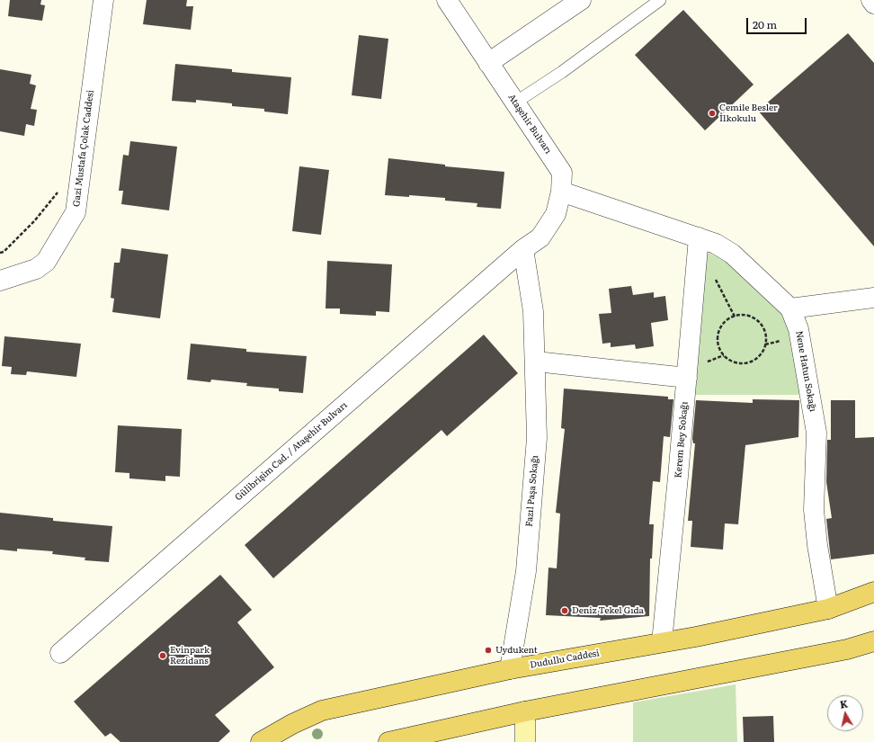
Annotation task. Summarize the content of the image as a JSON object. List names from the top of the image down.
{
  "streets": {
    "main road": ["Dudullu Caddesi"],
    "street": [
      "Ataşehir Bulvarı",
      "Gazi Mustafa Çolak Caddesi",
      "Nene Hatun Sokağı",
      "Kerem Bey Sokağı",
      "Gülibrişim Cad. / Ataşehir Bulvarı",
      "Fazıl Paşa Sokağı"
    ]
  },
  "crossings": [
    ["Ataşehir Bulvarı", "Nene Hatun Sokağı"],
    ["Ataşehir Bulvarı", "Gülibrişim Cad. / Ataşehir Bulvarı"],
    ["Ataşehir Bulvarı", "Fazıl Paşa Sokağı"],
    ["Nene Hatun Sokağı", "Kerem Bey Sokağı"],
    ["Nene Hatun Sokağı", "Dudullu Caddesi"],
    ["Kerem Bey Sokağı", "Dudullu Caddesi"],
    ["Gülibrişim Cad. / Ataşehir Bulvarı", "Fazıl Paşa Sokağı"],
    ["Fazıl Paşa Sokağı", "Dudullu Caddesi"]
  ],
  "places": [
    "Cemile Besler İlkokulu",
    "Deniz Tekel Gıda",
    "Uydukent",
    "Evinpark Rezidans"
  ],
  "scale_bar": "20 m",
  "north": "top"
}
